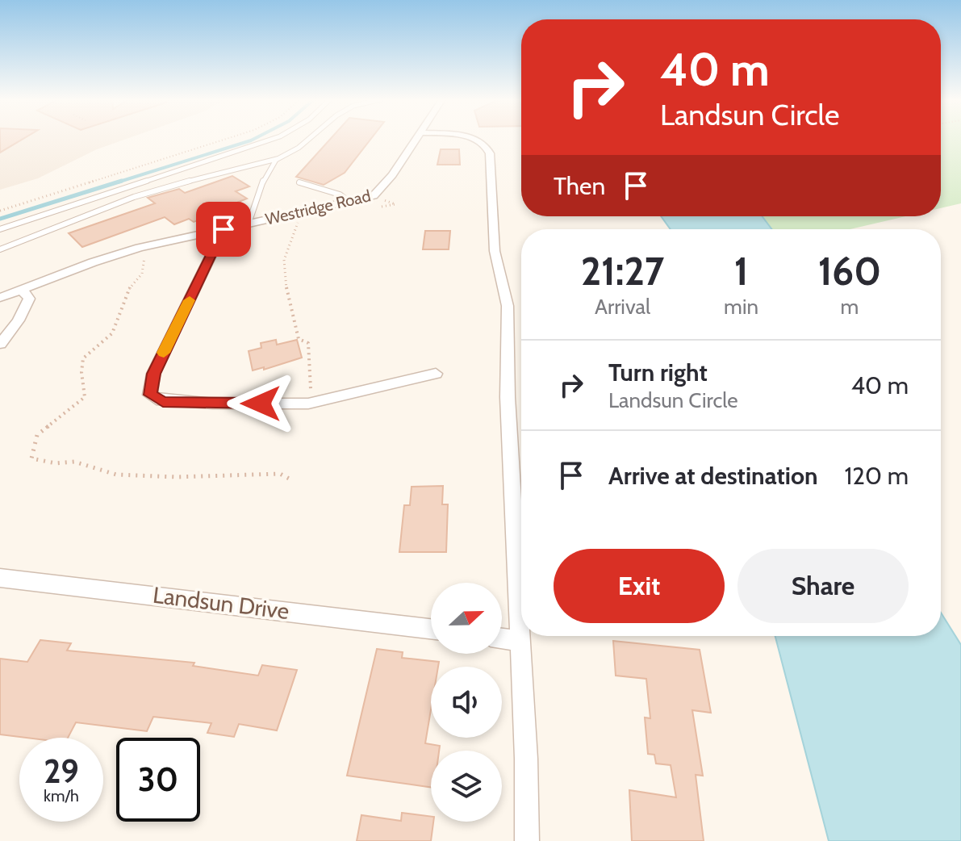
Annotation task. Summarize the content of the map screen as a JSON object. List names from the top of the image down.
{
  "streets": {
    "street": ["Westridge Road", "Landsun Drive"]
  },
  "north": "right",
  "page": {
    "turn": ["40 m", "Landsun Circle"],
    "then": "Then",
    "eta": [
      "21:27",
      "Arrival",
      "1",
      "min",
      "160",
      "m"
    ],
    "list": [
      {
        "name": "Turn right",
        "note": "Landsun Circle",
        "value": "40 m"
      },
      {
        "name": "Arrive at destination",
        "value": "120 m"
      }
    ],
    "buttons": ["Exit", "Share"],
    "speed": "29 km/h",
    "limit": "30"
  }
}
